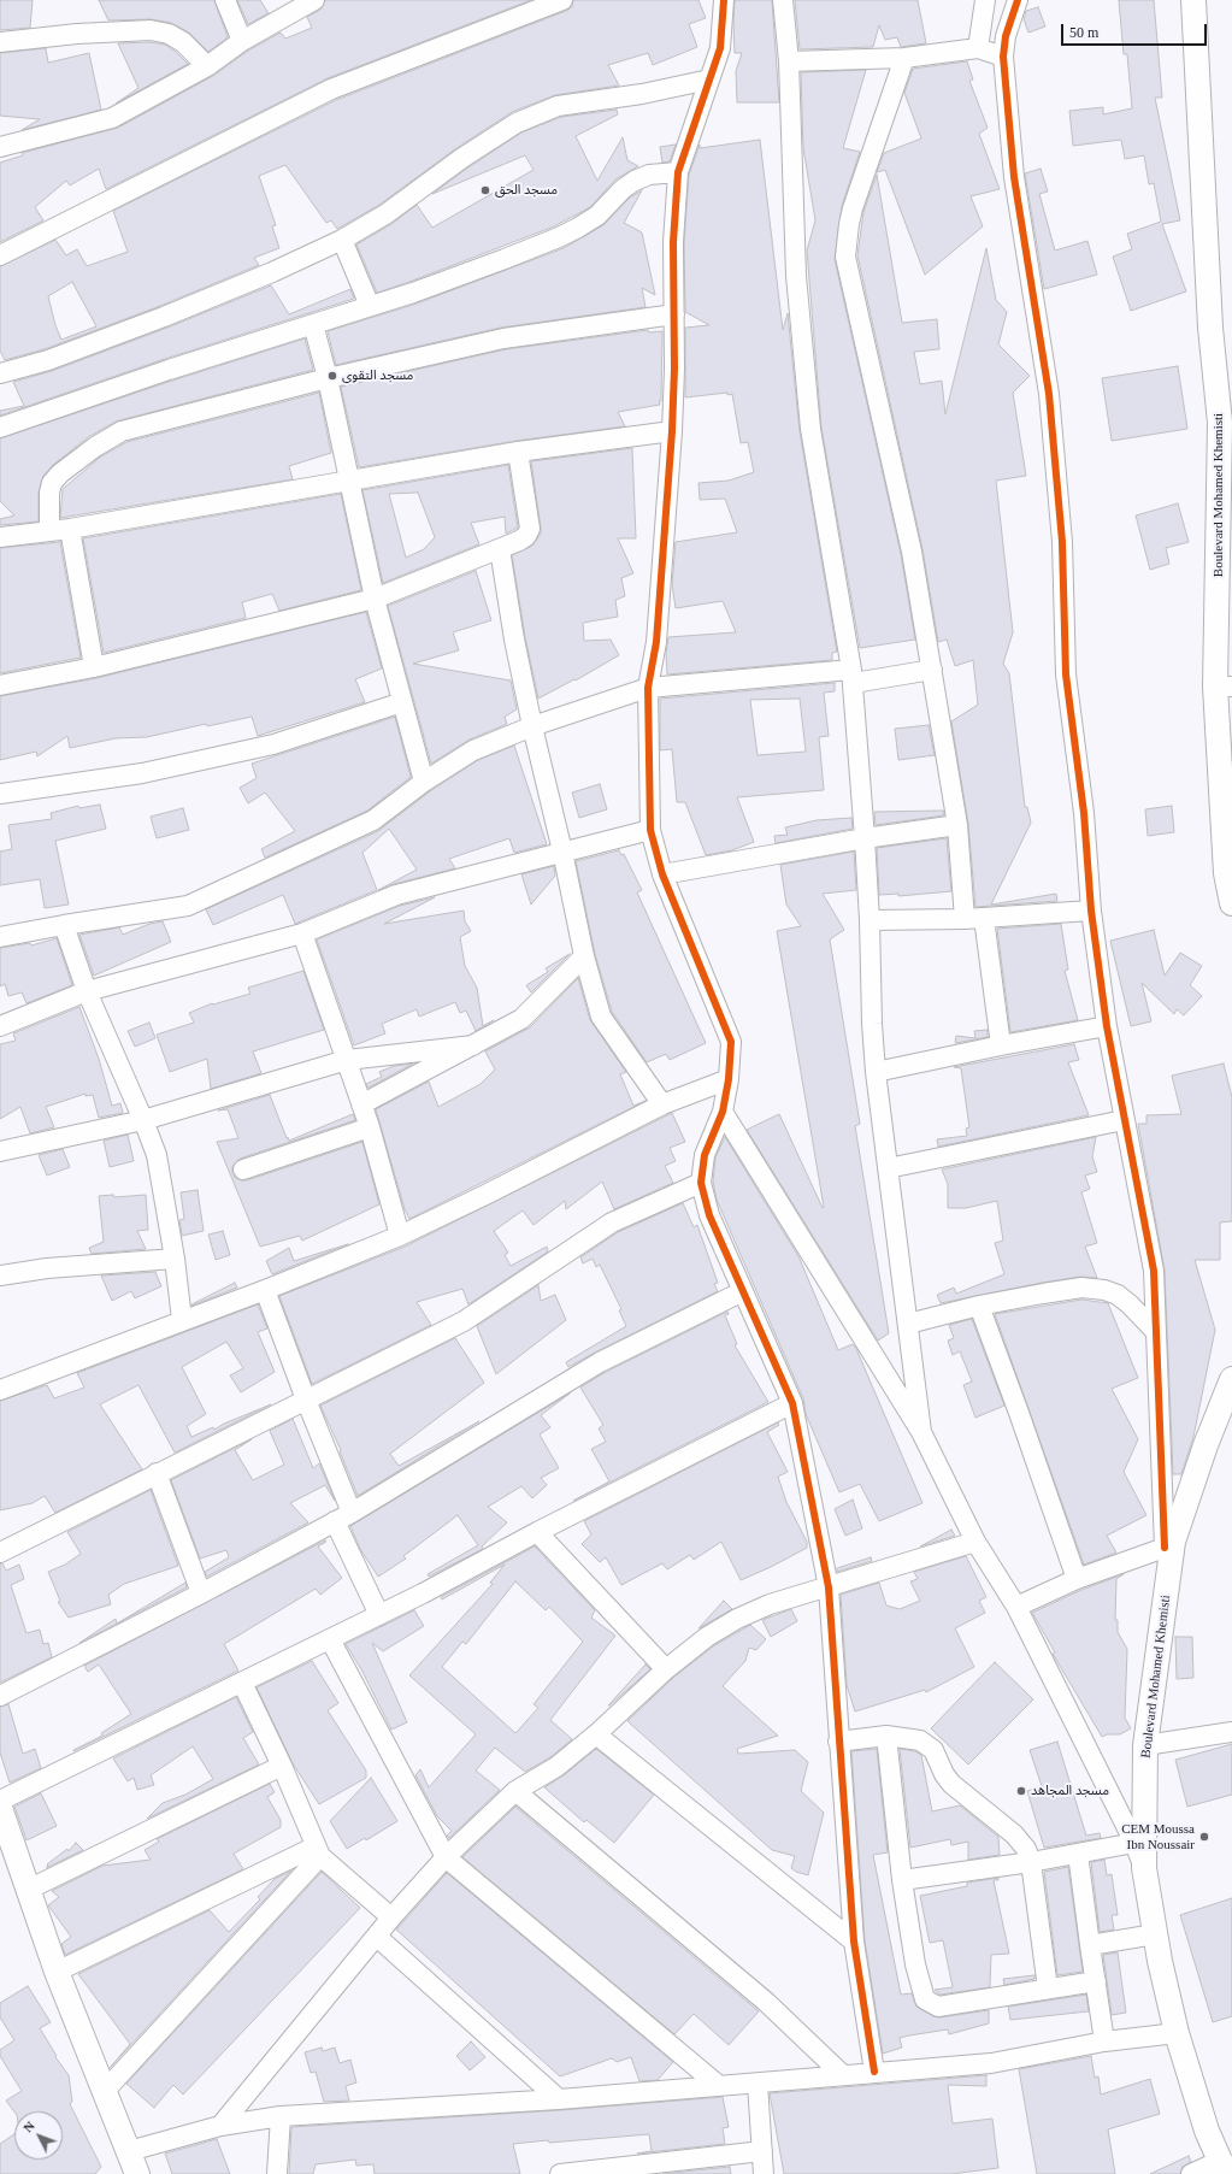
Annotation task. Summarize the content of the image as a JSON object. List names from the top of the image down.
{
  "streets": {
    "main road": ["Boulevard Mohamed Khemisti"]
  },
  "places": [
    "مسجد الحق",
    "مسجد التقوى",
    "مسجد المجاهد",
    "CEM Moussa Ibn Noussair"
  ],
  "scale_bar": "50 m",
  "north": "top left"
}
